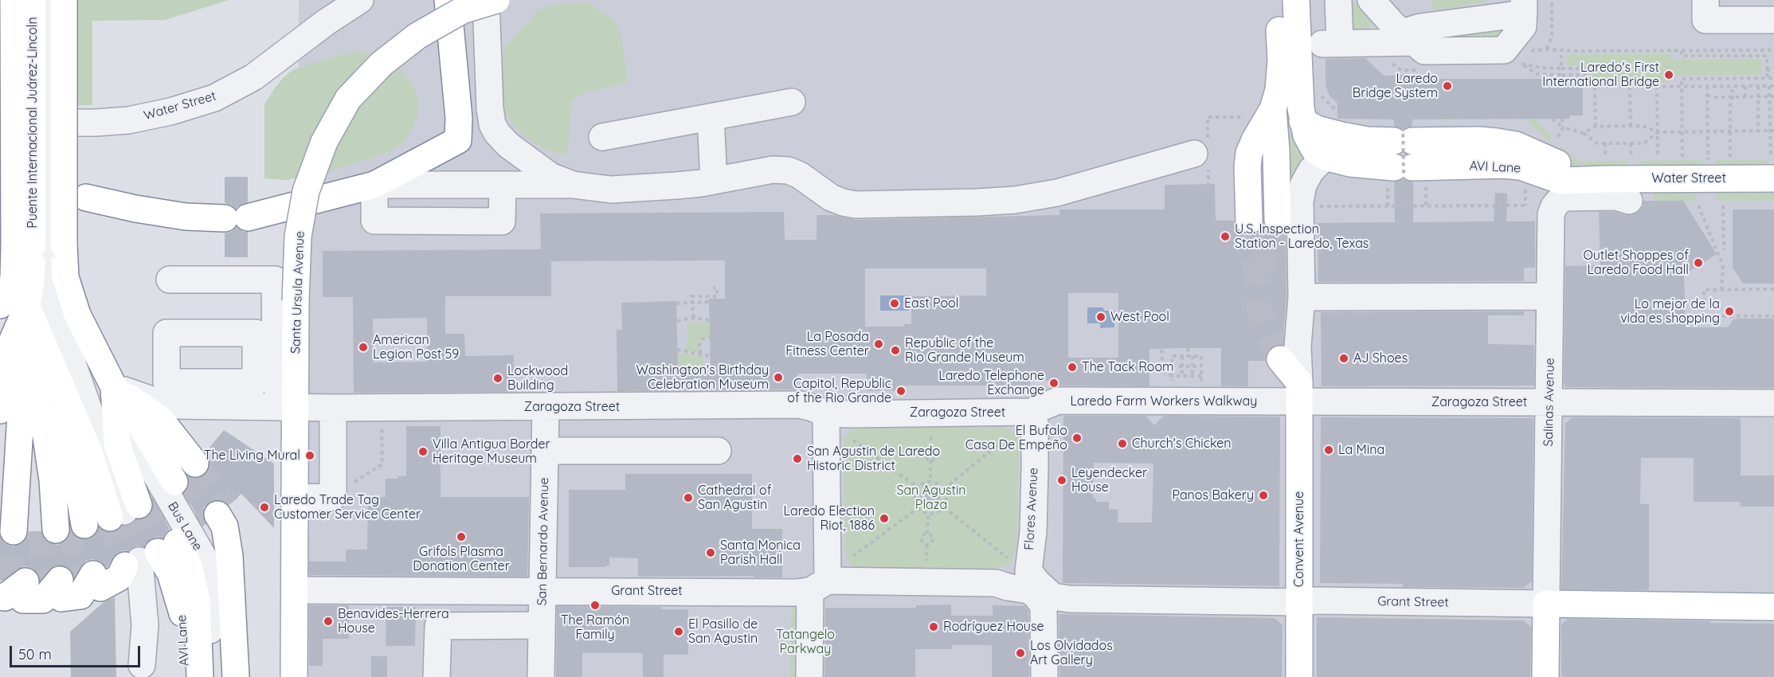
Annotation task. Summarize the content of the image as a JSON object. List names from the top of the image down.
{
  "streets": {
    "main road": [
      "Water Street",
      "Puente Internacional Juárez-Lincoln",
      "AVI Lane",
      "Santa Ursula Avenue",
      "Salinas Avenue",
      "Convent Avenue",
      "Grant Street"
    ],
    "street": [
      "Laredo Farm Workers Walkway",
      "Zaragoza Street",
      "Flores Avenue",
      "Bus Lane",
      "San Bernardo Avenue"
    ]
  },
  "crossings": [
    ["Water Street", "AVI Lane"],
    ["AVI Lane", "Salinas Avenue"],
    ["AVI Lane", "Convent Avenue"],
    ["Santa Ursula Avenue", "Zaragoza Street"],
    ["Santa Ursula Avenue", "Grant Street"],
    ["Laredo Farm Workers Walkway", "Zaragoza Street"],
    ["Laredo Farm Workers Walkway", "Flores Avenue"],
    ["Laredo Farm Workers Walkway", "Convent Avenue"],
    ["Zaragoza Street", "Salinas Avenue"],
    ["Zaragoza Street", "Flores Avenue"],
    ["Zaragoza Street", "Bus Lane"],
    ["Zaragoza Street", "Convent Avenue"],
    ["Zaragoza Street", "San Bernardo Avenue"],
    ["Salinas Avenue", "Grant Street"],
    ["Flores Avenue", "Grant Street"],
    ["Convent Avenue", "Grant Street"],
    ["San Bernardo Avenue", "Grant Street"]
  ],
  "parks": ["San Agustin Plaza", "Tatangelo Parkway"],
  "places": [
    "Laredo's First International Bridge",
    "Laredo Bridge System",
    "U.S. Inspection Station - Laredo, Texas",
    "Outlet Shoppes of Laredo Food Hall",
    "East Pool",
    "Lo mejor de la vida es shopping",
    "West Pool",
    "La Posada Fitness Center",
    "American Legion Post 59",
    "Republic of the Rio Grande Museum",
    "AJ Shoes",
    "The Tack Room",
    "Washington's Birthday Celebration Museum",
    "Lockwood Building",
    "Laredo Telephone Exchange",
    "Capitol, Republic of the Rio Grande",
    "El Bufalo Casa De Empeño",
    "Church's Chicken",
    "La Mina",
    "Villa Antigua Border Heritage Museum",
    "The Living Mural",
    "San Agustin de Laredo Historic District",
    "Leyendecker House",
    "Panos Bakery",
    "Cathedral of San Agustin",
    "Laredo Trade Tag Customer Service Center",
    "Laredo Election Riot, 1886",
    "Grifols Plasma Donation Center",
    "Santa Monica Parish Hall",
    "The Ramón Family",
    "Benavides-Herrera House",
    "Rodríguez House",
    "El Pasillo de San Agustin",
    "Los Olvidados Art Gallery"
  ],
  "scale_bar": "50 m"
}
